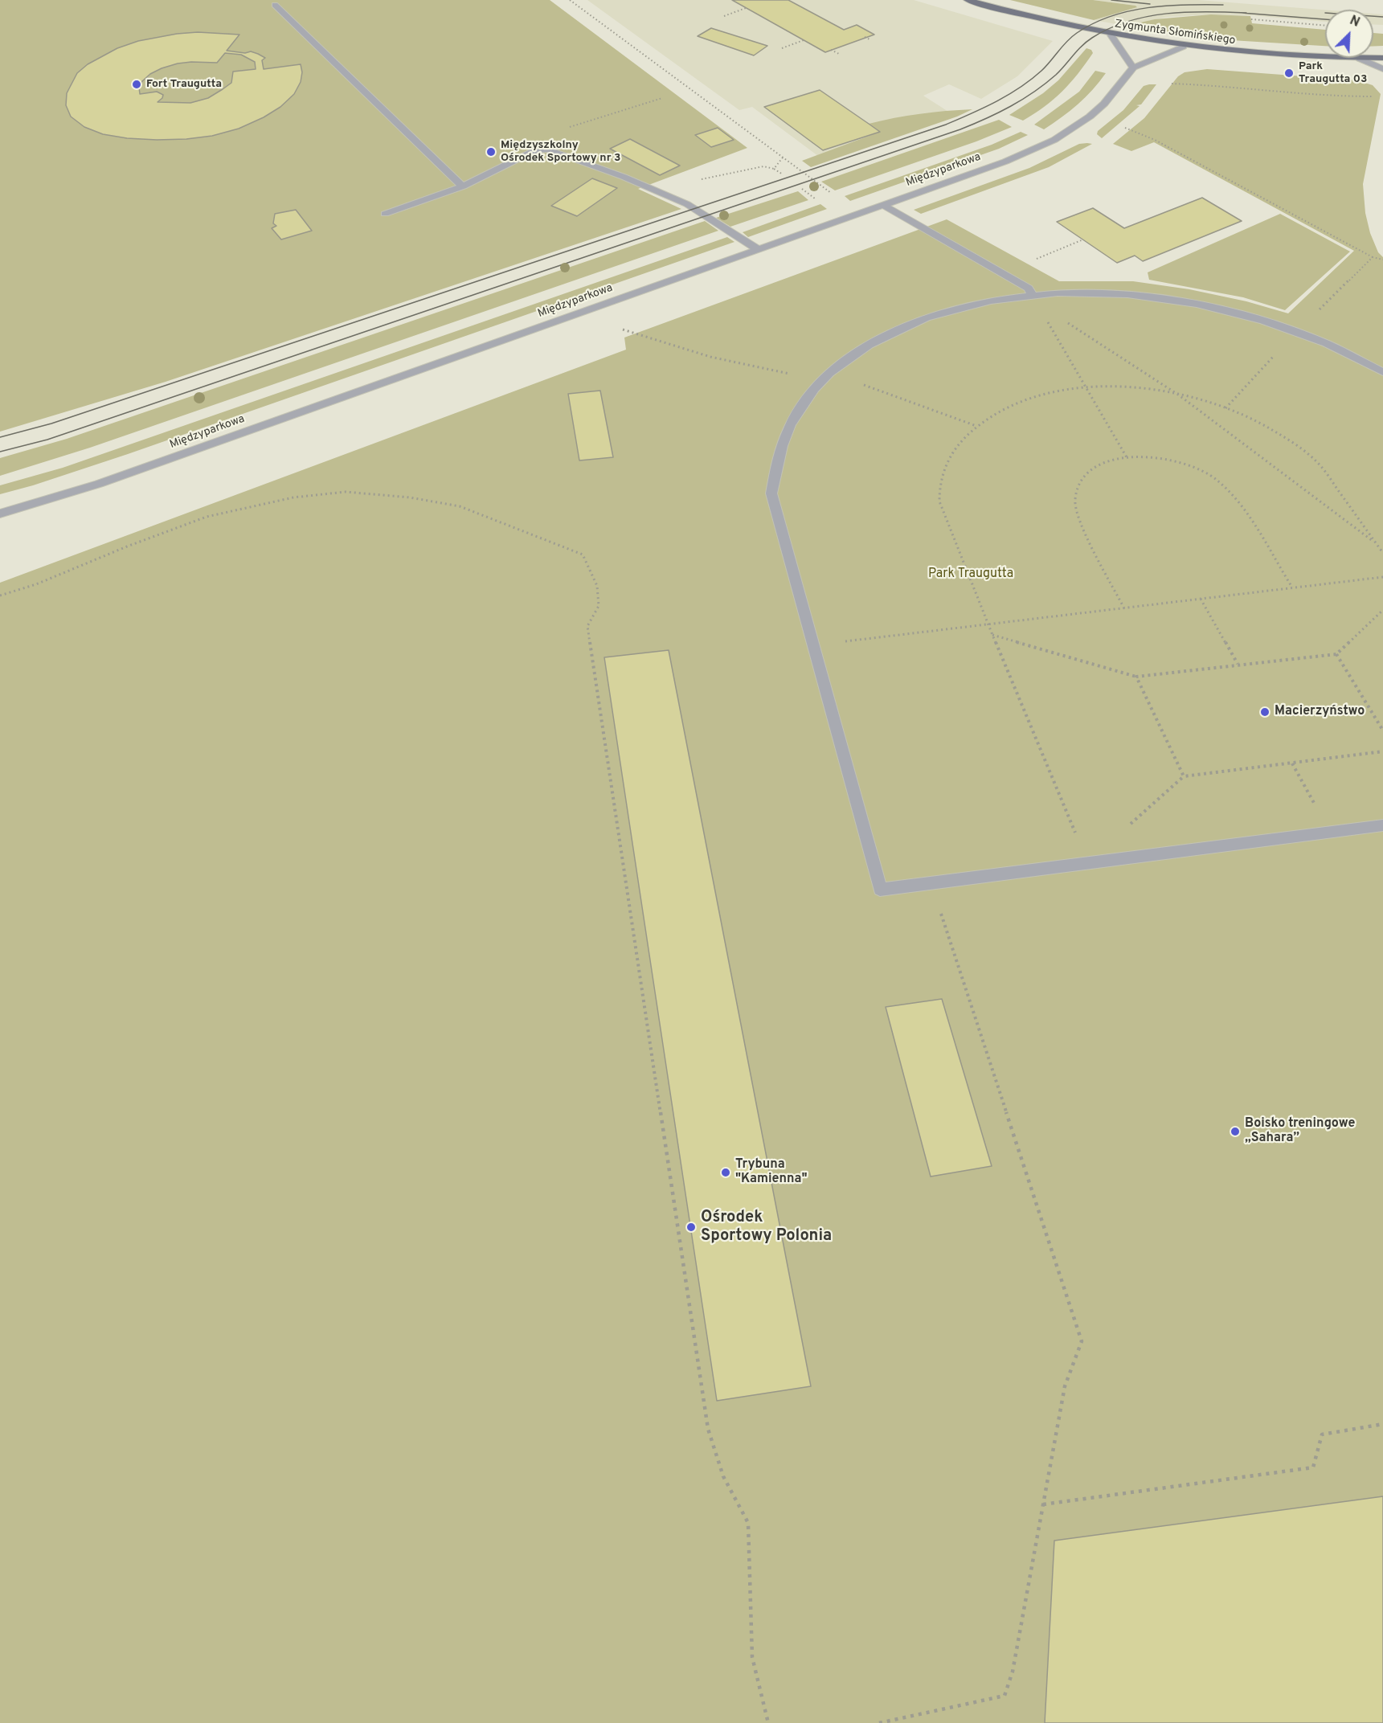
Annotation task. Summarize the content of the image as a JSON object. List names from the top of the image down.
{
  "streets": {
    "main road": ["Zygmunta Słomińskiego"],
    "street": ["Międzyparkowa"]
  },
  "crossings": [
    ["Zygmunta Słomińskiego", "Międzyparkowa"]
  ],
  "parks": ["Park Traugutta"],
  "places": [
    "Park Traugutta 03",
    "Fort Traugutta",
    "Międzyszkolny Ośrodek Sportowy nr 3",
    "Macierzyństwo",
    "Boisko treningowe „Sahara”",
    "Trybuna \"Kamienna\"",
    "Ośrodek Sportowy Polonia"
  ],
  "north": "top right"
}
